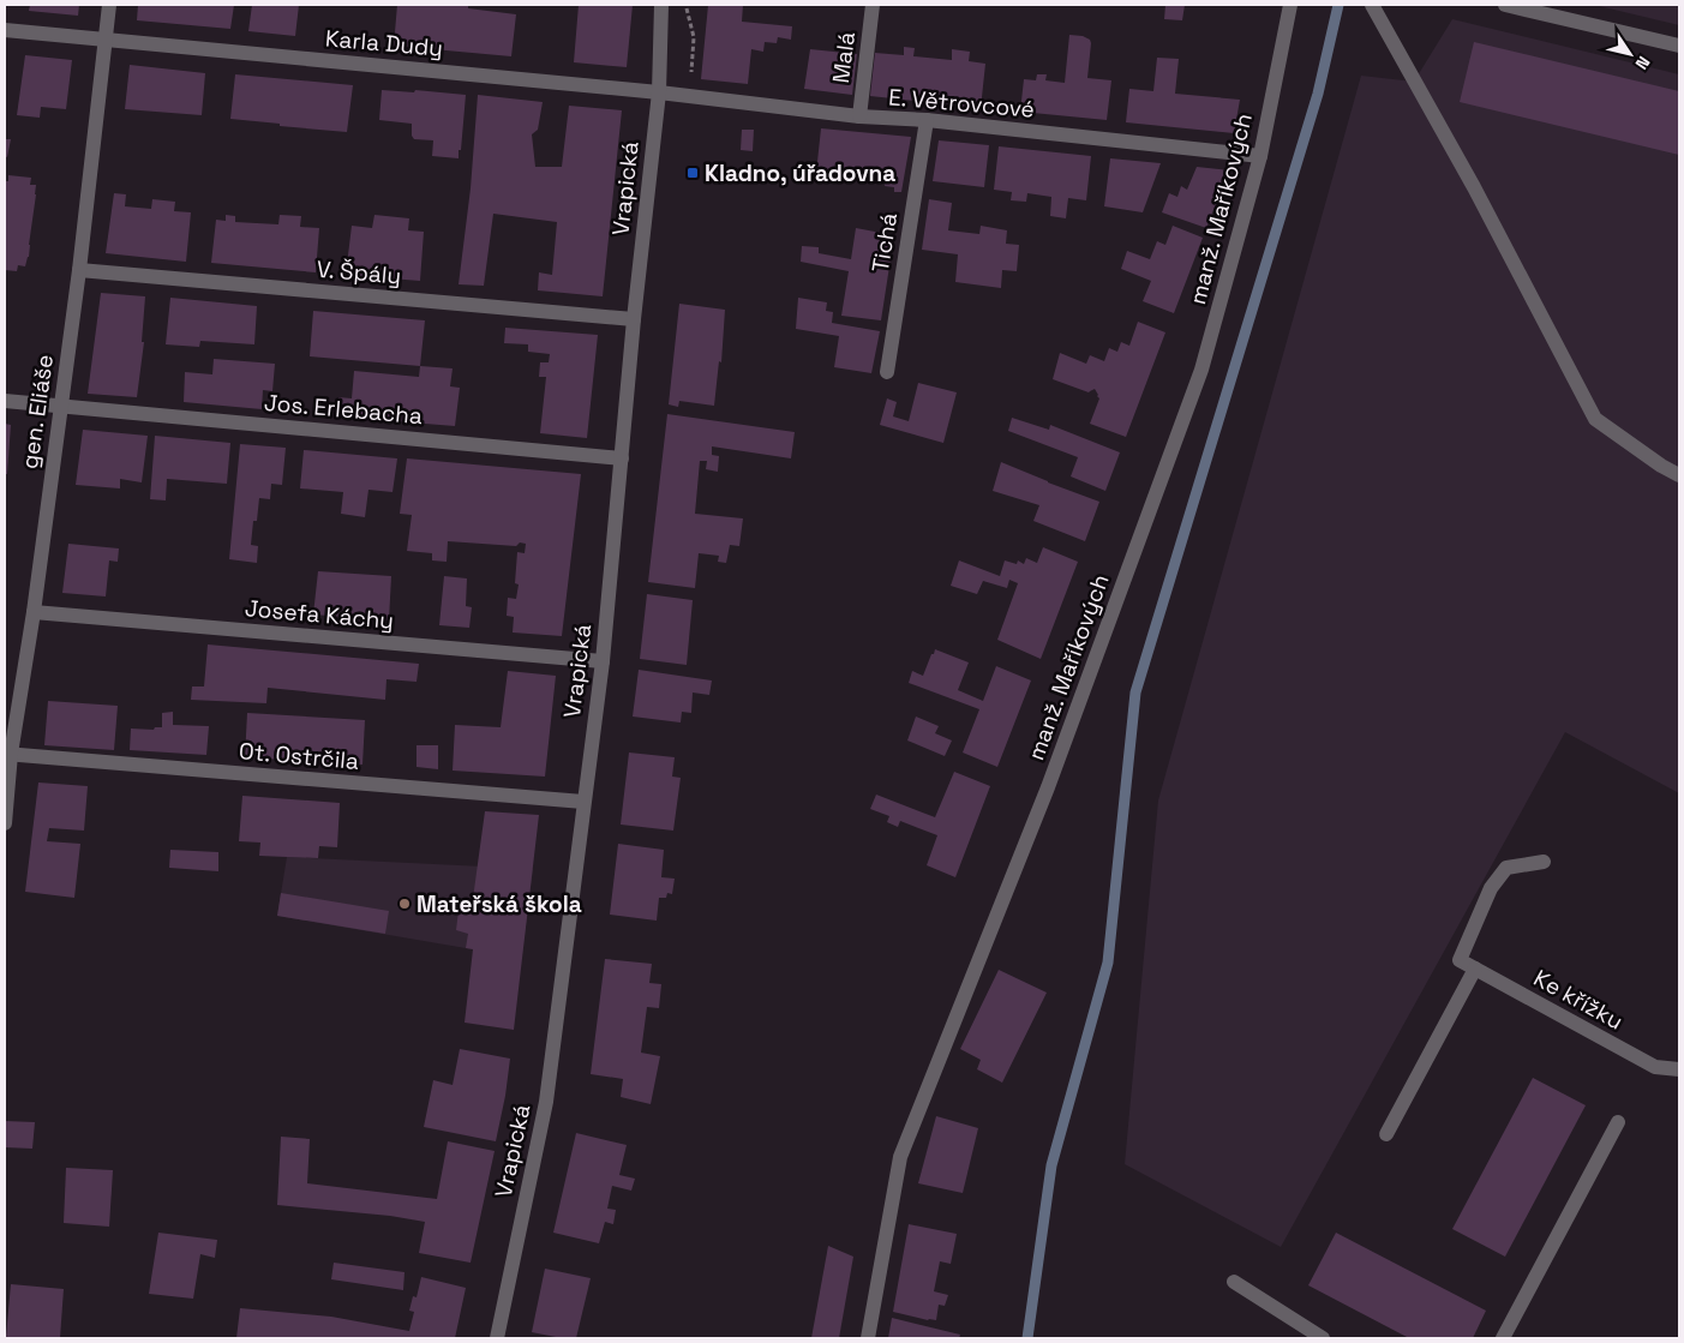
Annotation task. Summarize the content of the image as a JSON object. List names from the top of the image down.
{
  "streets": {
    "street": [
      "Karla Dudy",
      "Malá",
      "E. Větrovcové",
      "Vrapická",
      "manž. Maříkových",
      "Tichá",
      "V. Špály",
      "Jos. Erlebacha",
      "gen. Eliáše",
      "Josefa Káchy",
      "Ot. Ostrčila",
      "Ke křížku"
    ]
  },
  "crossings": [
    ["Karla Dudy", "E. Větrovcové"],
    ["Karla Dudy", "Vrapická"],
    ["Karla Dudy", "gen. Eliáše"],
    ["Malá", "E. Větrovcové"],
    ["E. Větrovcové", "Vrapická"],
    ["E. Větrovcové", "manž. Maříkových"],
    ["E. Větrovcové", "Tichá"],
    ["Vrapická", "V. Špály"],
    ["Vrapická", "Jos. Erlebacha"],
    ["Vrapická", "Josefa Káchy"],
    ["Vrapická", "Ot. Ostrčila"],
    ["V. Špály", "gen. Eliáše"],
    ["Jos. Erlebacha", "gen. Eliáše"],
    ["gen. Eliáše", "Josefa Káchy"],
    ["gen. Eliáše", "Ot. Ostrčila"]
  ],
  "places": {
    "transit": ["Kladno, úřadovna"],
    "other": ["Mateřská škola"]
  },
  "north": "bottom right"
}
